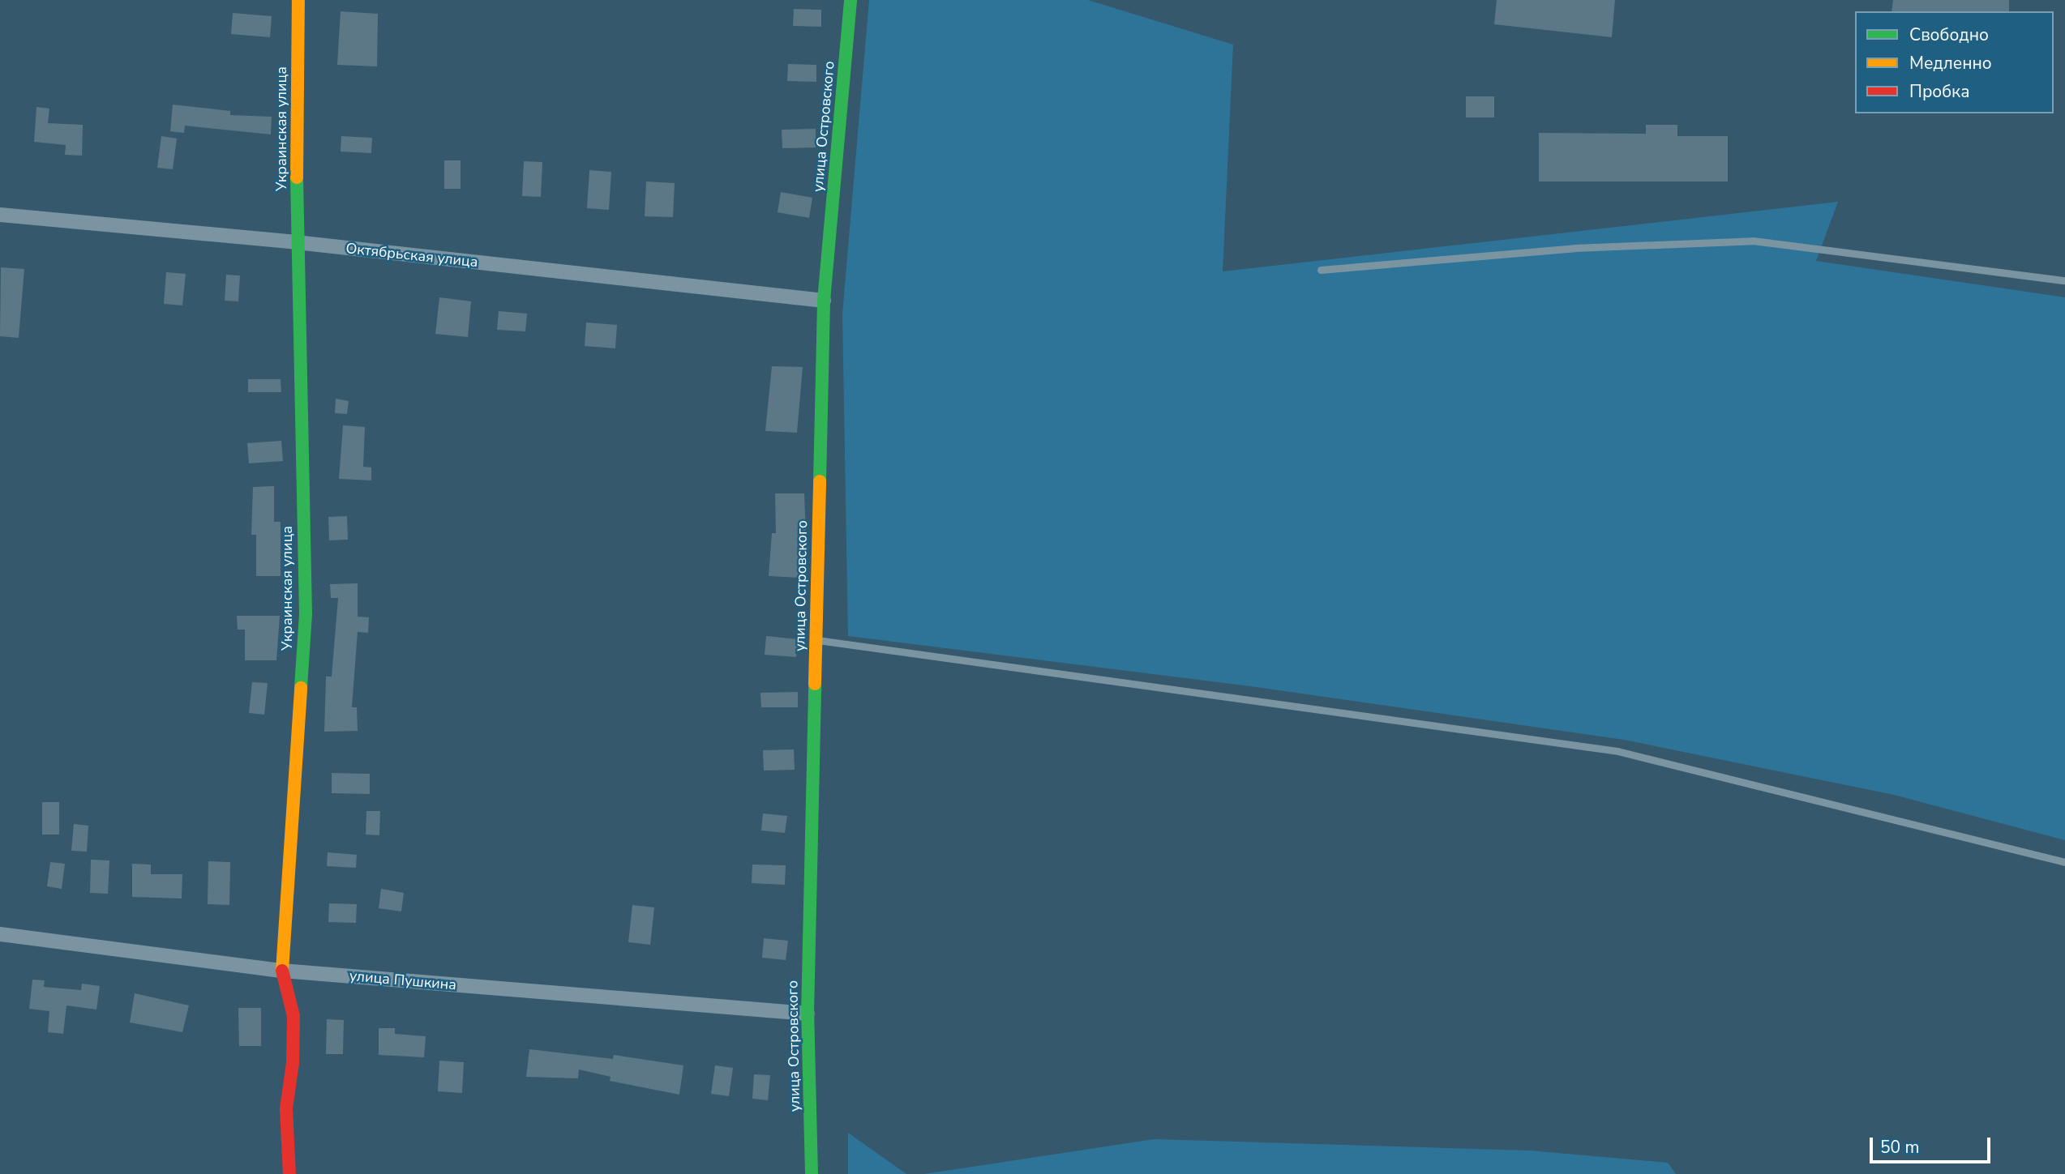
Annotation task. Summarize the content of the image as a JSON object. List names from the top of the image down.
{
  "streets": {
    "street": [
      "улица Островского",
      "Украинская улица",
      "Октябрьская улица",
      "улица Пушкина"
    ]
  },
  "crossings": [
    ["улица Островского", "Октябрьская улица"],
    ["улица Островского", "улица Пушкина"],
    ["Украинская улица", "Октябрьская улица"],
    ["Украинская улица", "улица Пушкина"]
  ],
  "legend": ["Свободно", "Медленно", "Пробка"],
  "scale_bar": "50 m"
}
